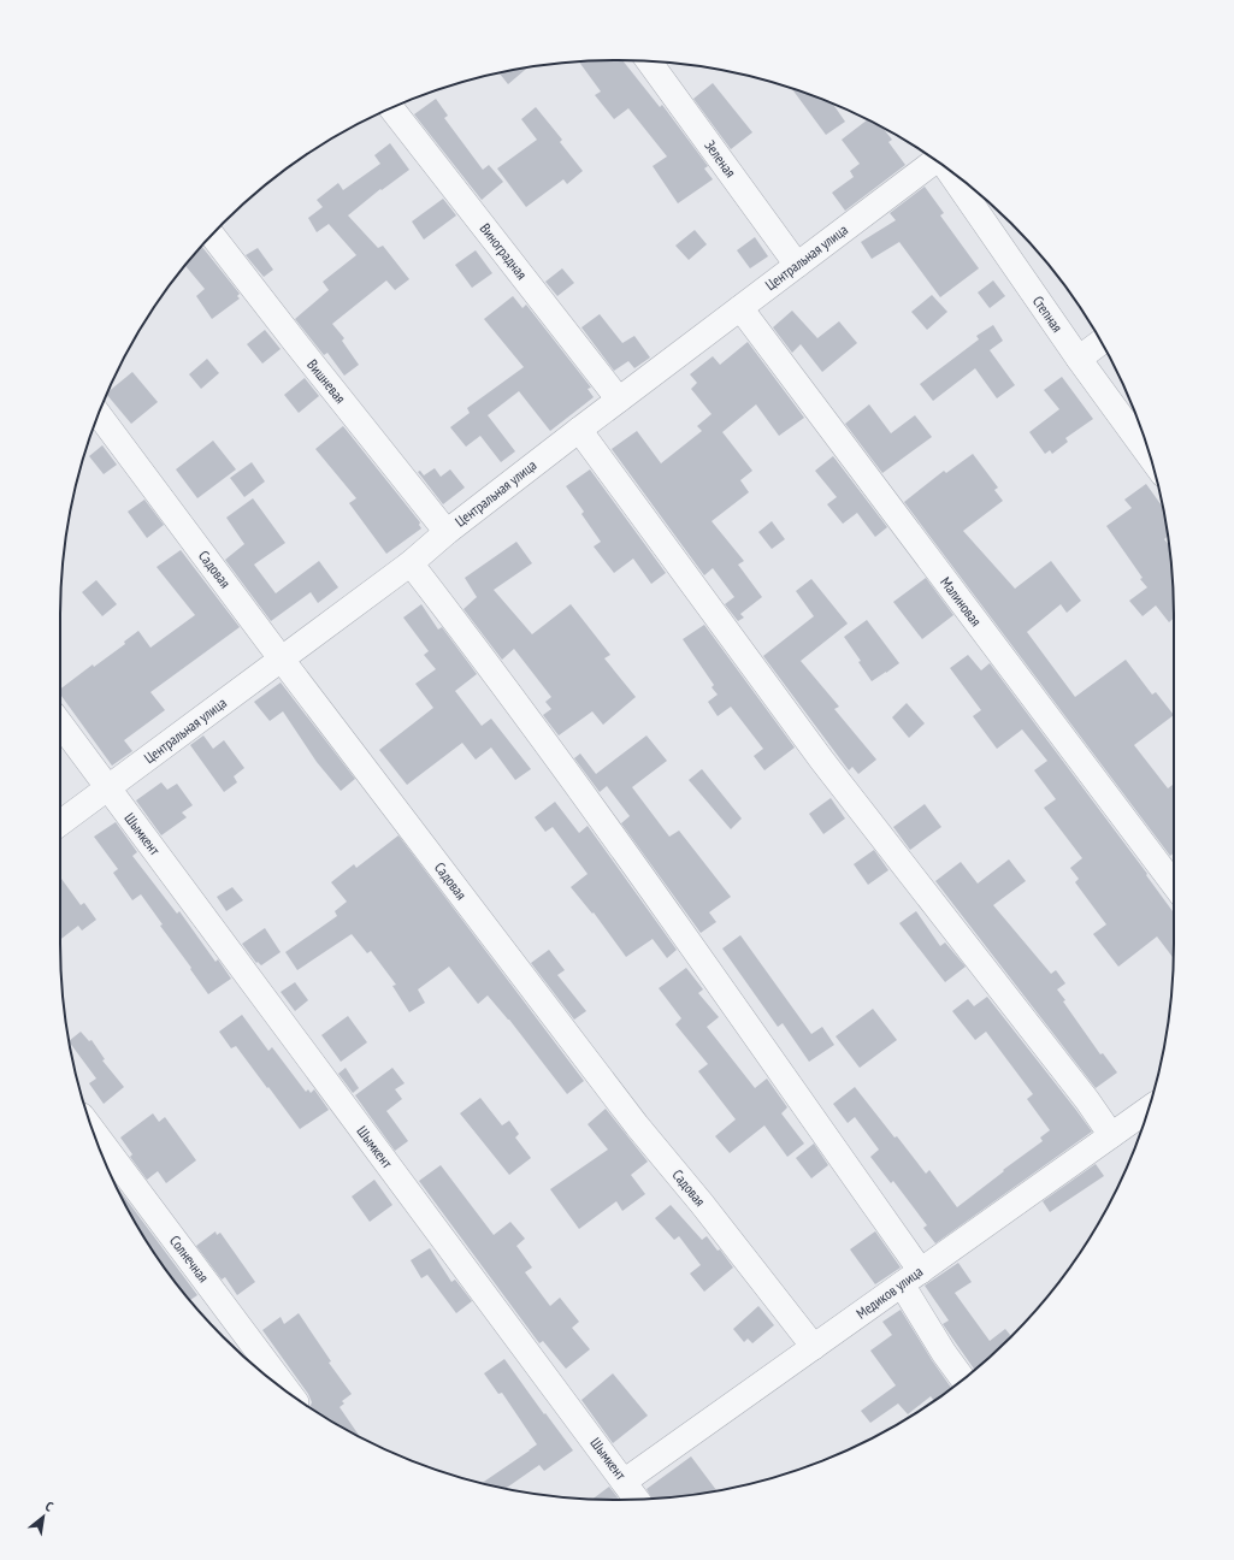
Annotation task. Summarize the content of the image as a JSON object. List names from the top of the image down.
{
  "streets": {
    "street": [
      "Зеленая",
      "Виноградная",
      "Центральная улица",
      "Степная",
      "Вишневая",
      "Садовая",
      "Малиновая",
      "Шымкент",
      "Солнечная",
      "Медиков улица"
    ]
  },
  "crossings": [
    ["Зеленая", "Центральная улица"],
    ["Виноградная", "Центральная улица"],
    ["Центральная улица", "Вишневая"],
    ["Центральная улица", "Садовая"],
    ["Центральная улица", "Малиновая"],
    ["Центральная улица", "Шымкент"],
    ["Садовая", "Медиков улица"],
    ["Шымкент", "Медиков улица"]
  ],
  "north": "top right"
}
